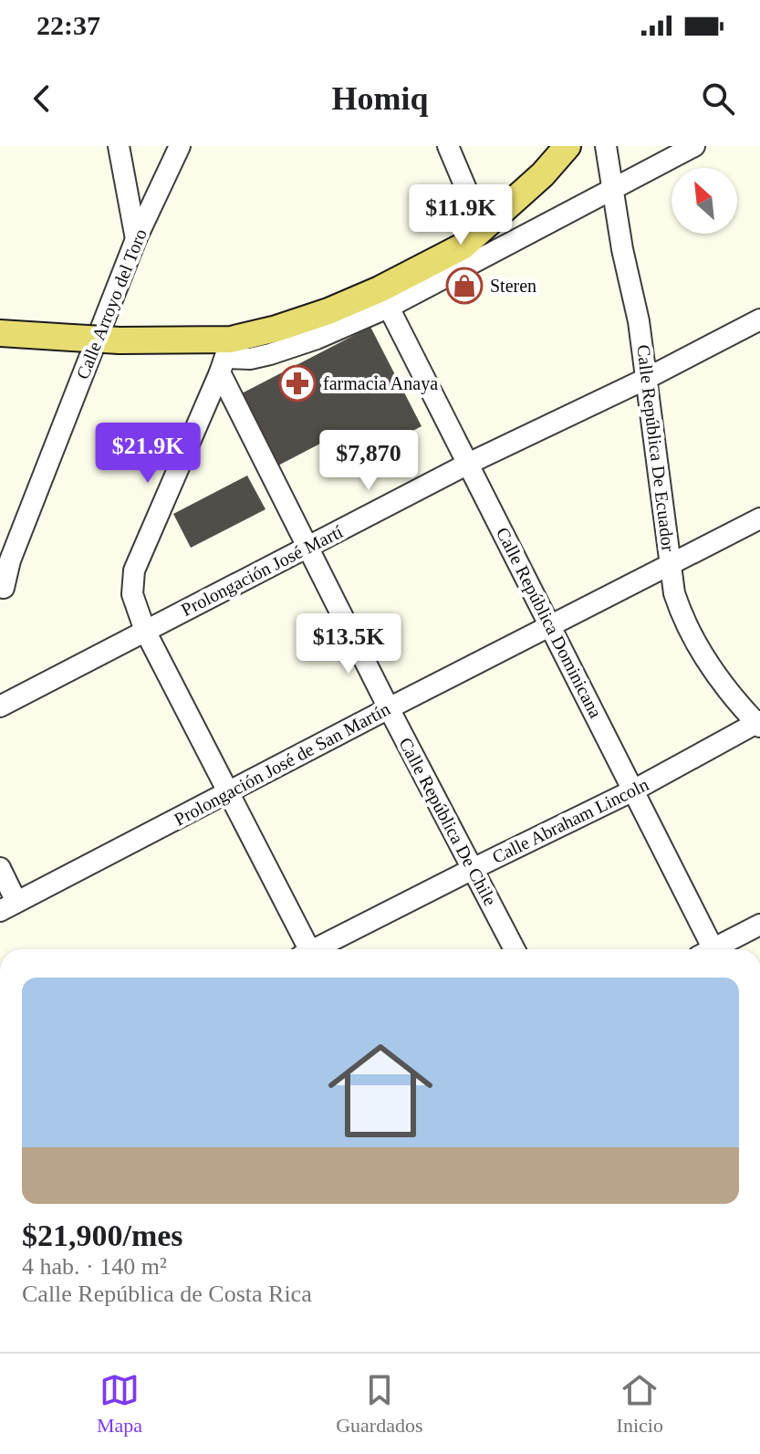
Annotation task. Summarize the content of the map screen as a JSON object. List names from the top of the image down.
{
  "streets": {
    "street": [
      "Calle Arroyo del Toro",
      "Calle República De Ecuador",
      "Prolongación José Martí",
      "Calle República Dominicana",
      "Prolongación José de San Martín",
      "Calle Abraham Lincoln",
      "Calle República De Chile"
    ]
  },
  "crossings": [
    ["Calle República De Ecuador", "Prolongación José Martí"],
    ["Calle República De Ecuador", "Prolongación José de San Martín"],
    ["Calle República De Ecuador", "Calle Abraham Lincoln"],
    ["Prolongación José Martí", "Calle República Dominicana"],
    ["Prolongación José Martí", "Calle República De Chile"],
    ["Calle República Dominicana", "Prolongación José de San Martín"],
    ["Calle República Dominicana", "Calle Abraham Lincoln"],
    ["Prolongación José de San Martín", "Calle República De Chile"],
    ["Calle Abraham Lincoln", "Calle República De Chile"]
  ],
  "places": {
    "shop": ["Steren"],
    "pharmacy": ["farmacia Anaya"]
  },
  "north": "top left",
  "page": {
    "status": "22:37",
    "header": "Homiq",
    "price": [
      "$11.9K",
      "$21.9K",
      "$7,870",
      "$13.5K"
    ],
    "list": [
      {
        "name": "$21,900/mes",
        "note": "4 hab. · 140 m² · Calle República de Costa Rica"
      }
    ],
    "tabs": ["Mapa", "Guardados", "Inicio"]
  }
}
